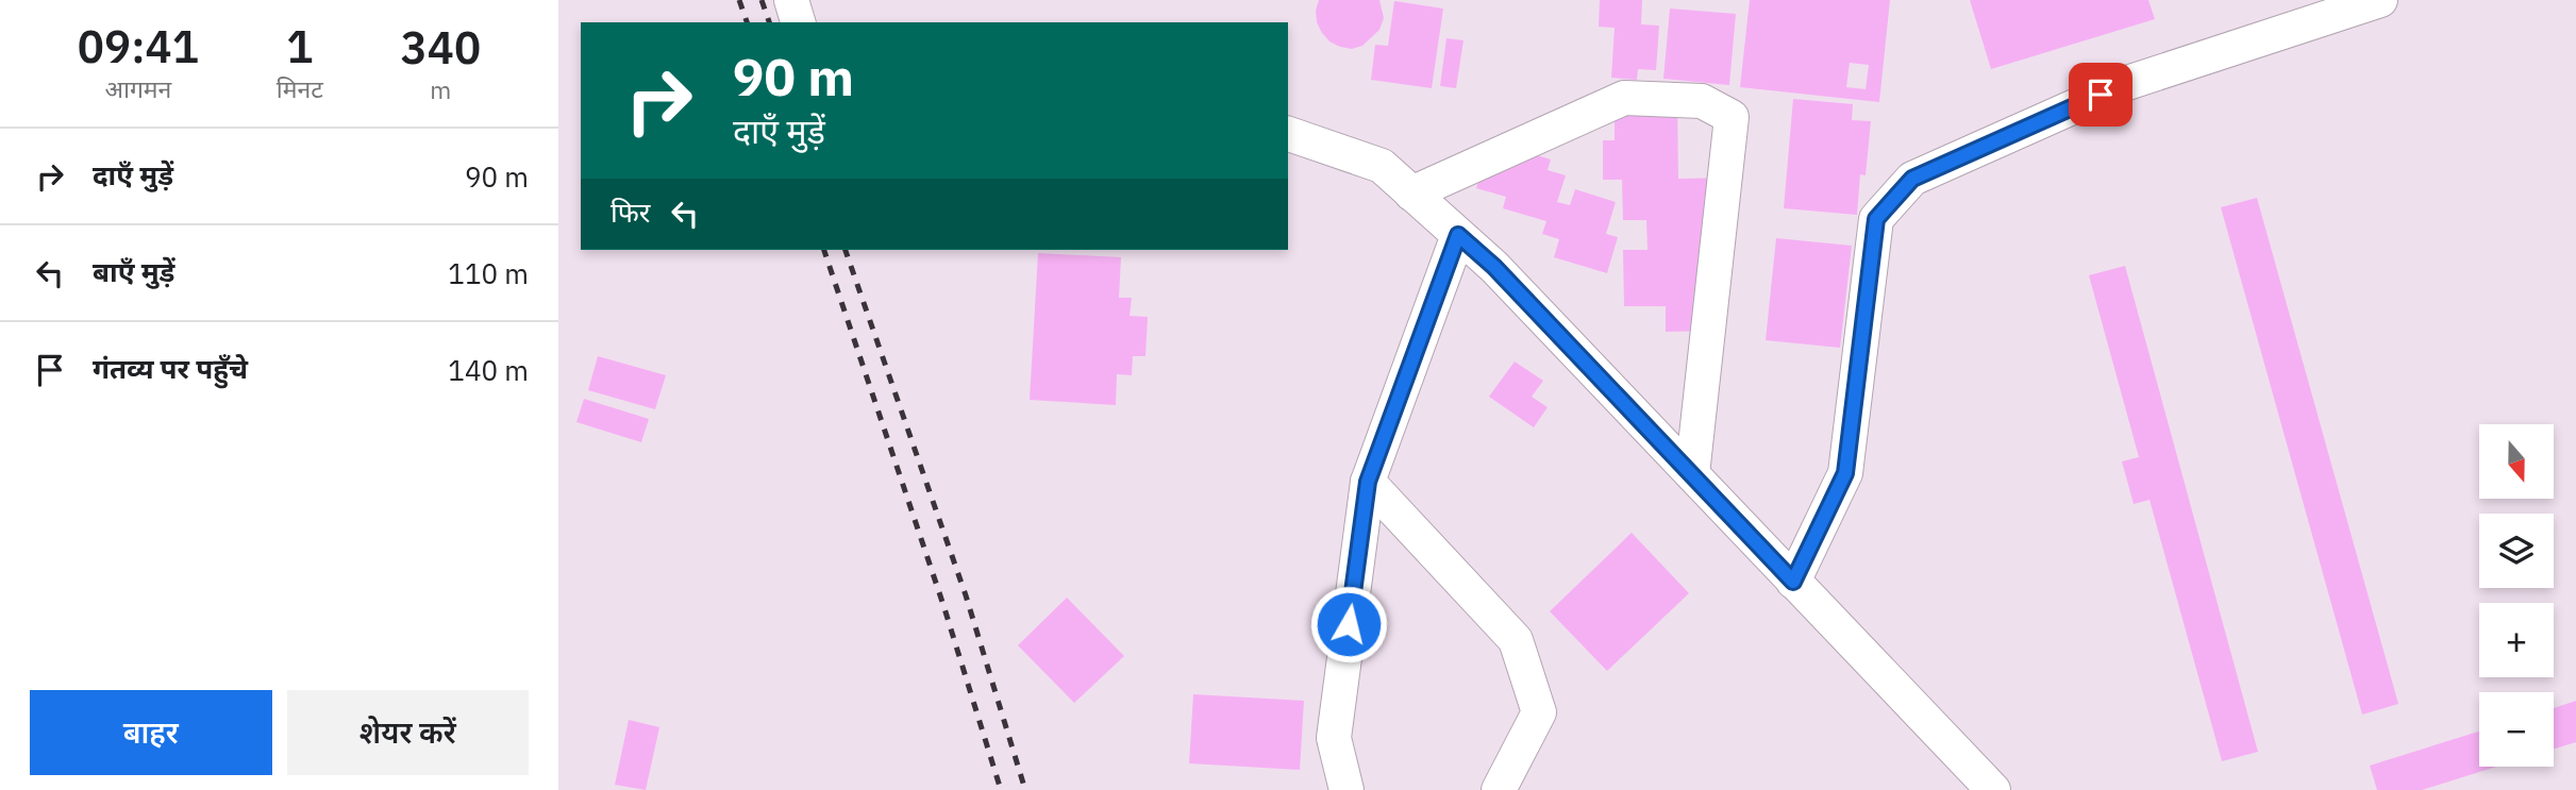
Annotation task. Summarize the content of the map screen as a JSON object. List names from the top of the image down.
{
  "north": "bottom",
  "page": {
    "eta": [
      "09:41",
      "आगमन",
      "1",
      "मिनट",
      "340",
      "m"
    ],
    "turn": ["90 m", "दाएँ मुड़ें"],
    "list": [
      {
        "name": "दाएँ मुड़ें",
        "value": "90 m"
      },
      {
        "name": "बाएँ मुड़ें",
        "value": "110 m"
      },
      {
        "name": "गंतव्य पर पहुँचे",
        "value": "140 m"
      }
    ],
    "then": "फिर",
    "map_buttons": ["+", "−"],
    "buttons": ["बाहर", "शेयर करें"]
  }
}
